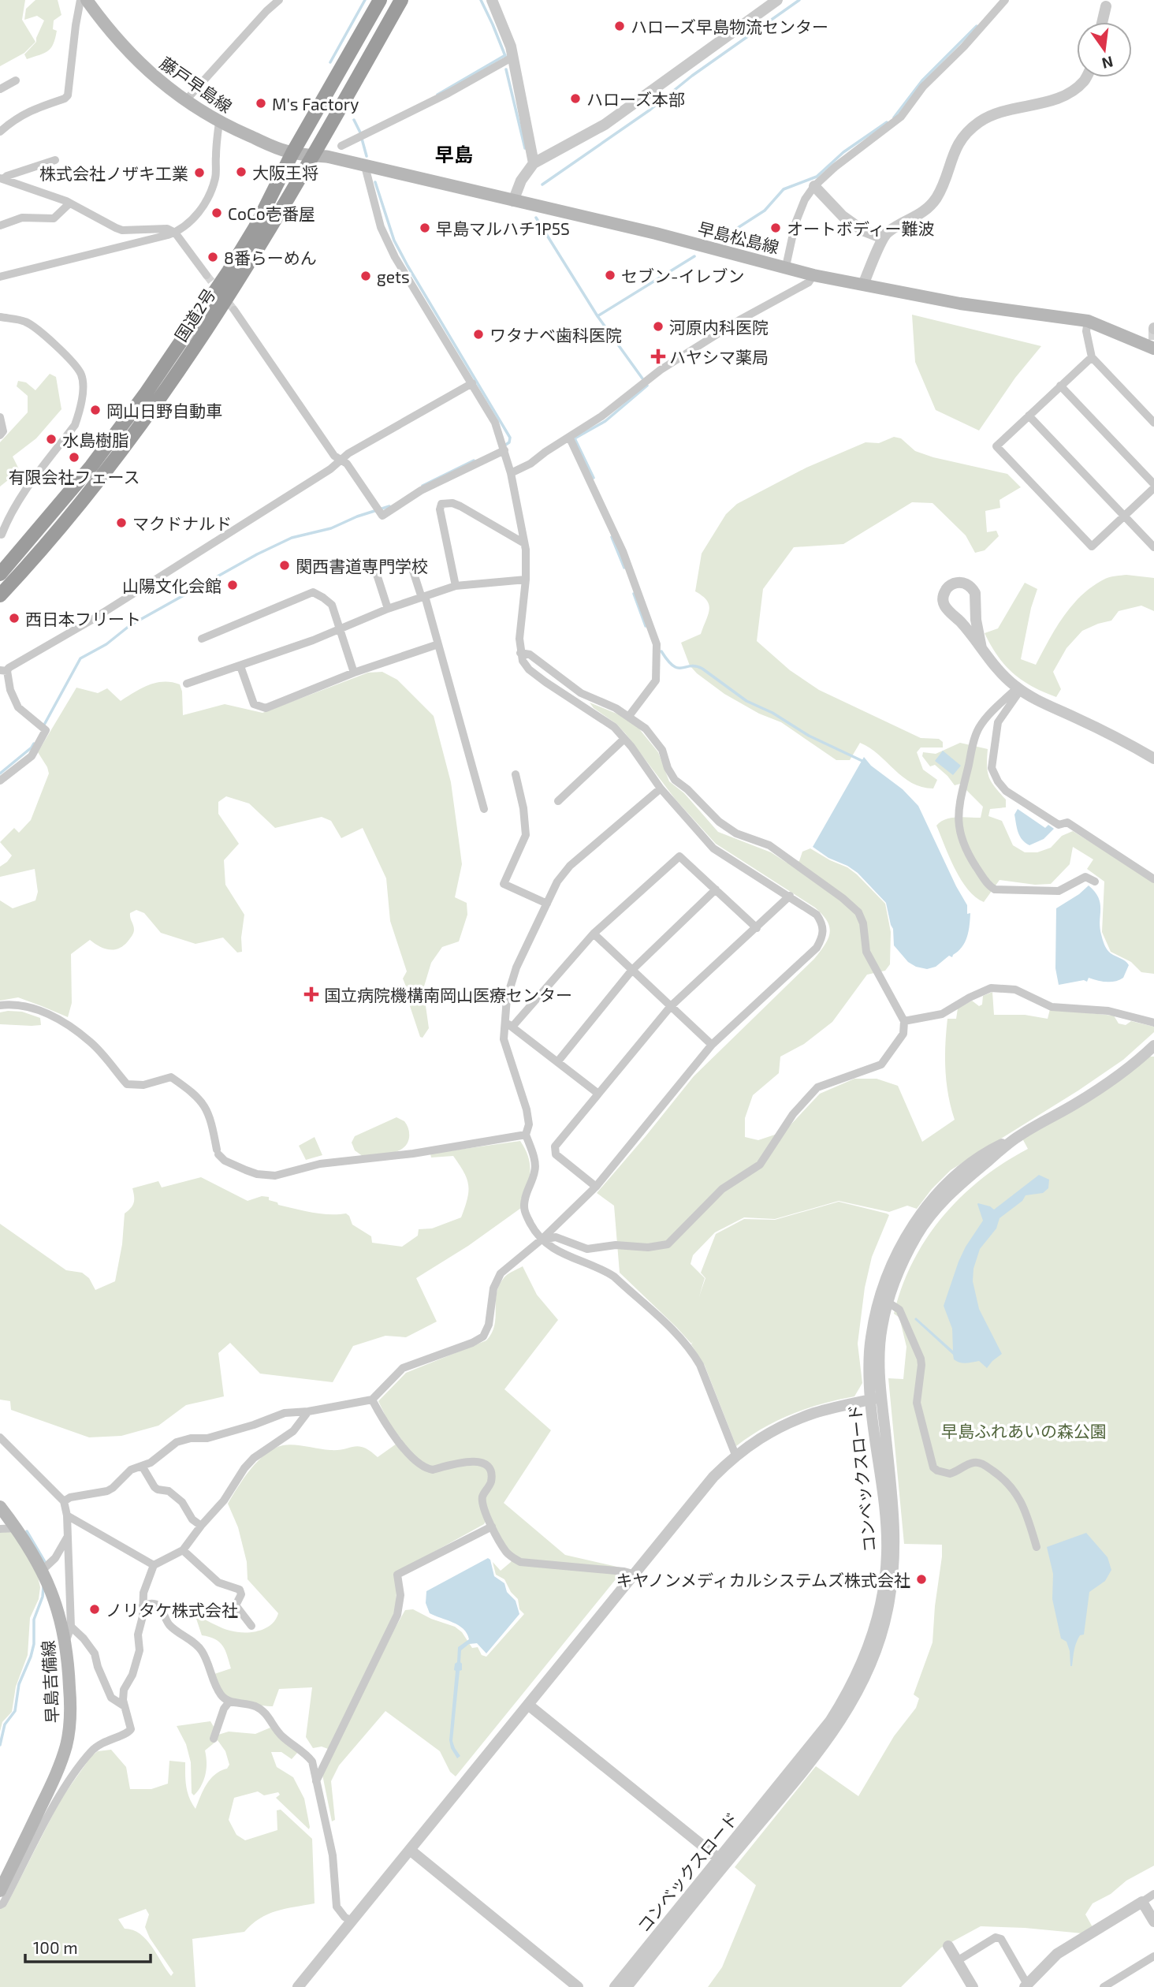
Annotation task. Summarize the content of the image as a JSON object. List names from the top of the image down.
{
  "streets": {
    "highway": ["国道2号"],
    "main road": ["藤戸早島線", "早島松島線", "早島吉備線"],
    "street": ["コンベックスロード"]
  },
  "crossings": [
    ["藤戸早島線", "早島松島線"],
    ["藤戸早島線", "国道2号"],
    ["早島松島線", "国道2号"]
  ],
  "districts": ["早島"],
  "parks": ["早島ふれあいの森公園"],
  "places": {
    "other": [
      "ハローズ早島物流センター",
      "ハローズ本部",
      "M's Factory",
      "大阪王将",
      "株式会社ノザキ工業",
      "CoCo壱番屋",
      "早島マルハチ1P5S",
      "オートボディー難波",
      "8番らーめん",
      "セブン-イレブン",
      "gets",
      "河原内科医院",
      "ワタナベ歯科医院",
      "岡山日野自動車",
      "水島樹脂",
      "有限会社フェース",
      "マクドナルド",
      "関西書道専門学校",
      "山陽文化会館",
      "西日本フリート",
      "キヤノンメディカルシステムズ株式会社",
      "ノリタケ株式会社"
    ],
    "health": ["ハヤシマ薬局", "国立病院機構南岡山医療センター"]
  },
  "scale_bar": "100 m",
  "north": "bottom"
}
